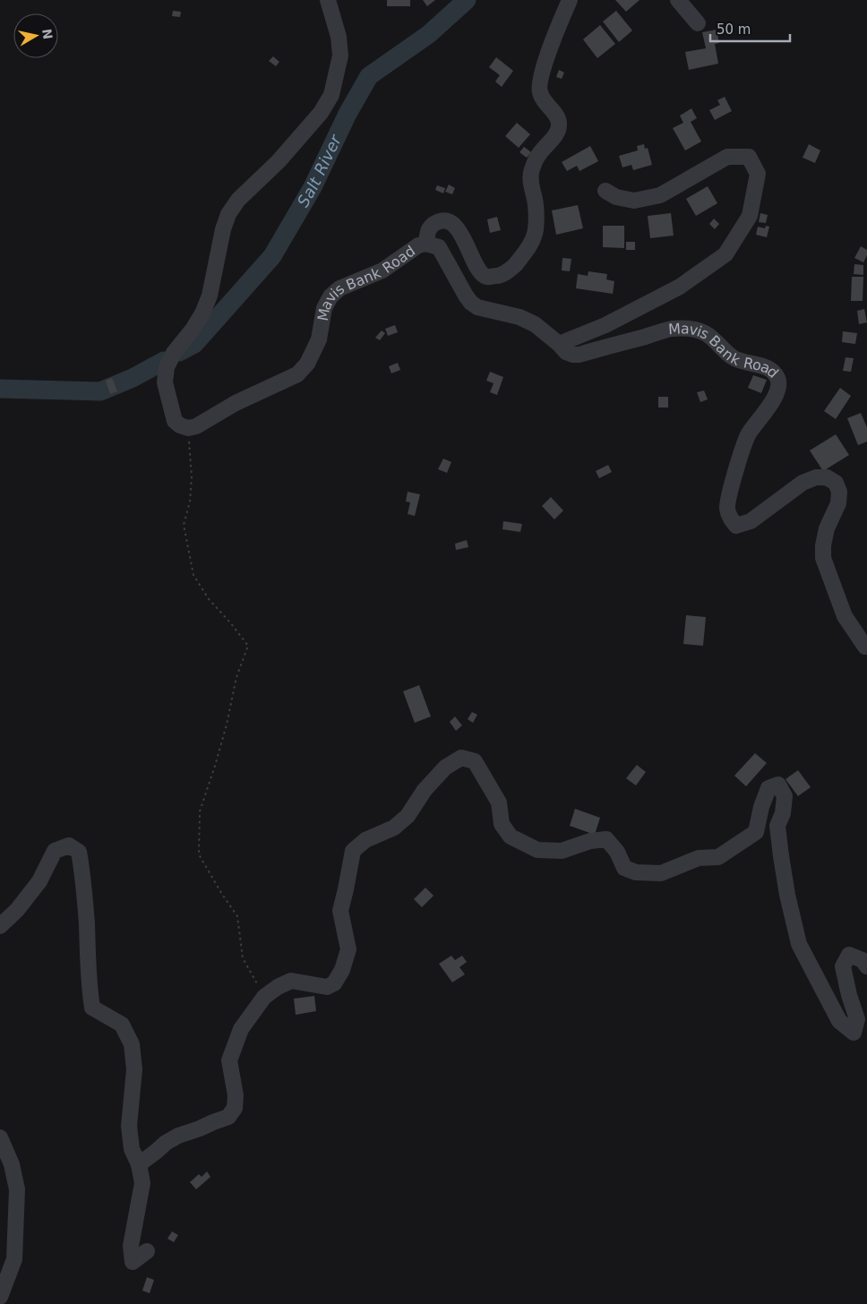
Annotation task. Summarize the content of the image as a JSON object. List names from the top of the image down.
{
  "streets": {
    "street": ["Mavis Bank Road"]
  },
  "water": ["Salt River"],
  "scale_bar": "50 m",
  "north": "right"
}
